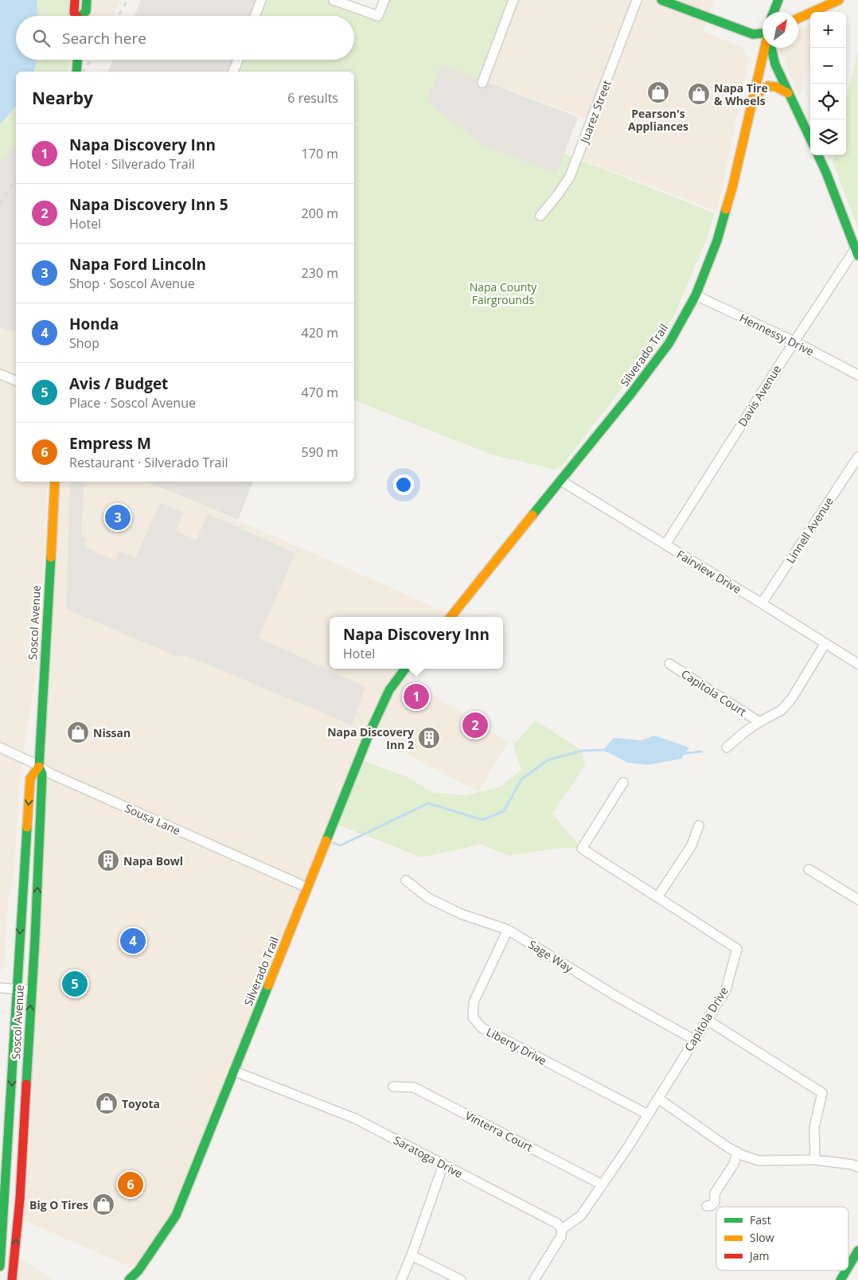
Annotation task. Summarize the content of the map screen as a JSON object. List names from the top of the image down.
{
  "streets": {
    "main road": ["Silverado Trail", "Soscol Avenue"],
    "street": [
      "Juarez Street",
      "Hennessy Drive",
      "Davis Avenue",
      "Linnell Avenue",
      "Fairview Drive",
      "Capitola Court",
      "Sousa Lane",
      "Sage Way",
      "Capitola Drive",
      "Liberty Drive",
      "Vinterra Court",
      "Saratoga Drive"
    ]
  },
  "crossings": [
    ["Hennessy Drive", "Silverado Trail"],
    ["Hennessy Drive", "Davis Avenue"],
    ["Silverado Trail", "Fairview Drive"],
    ["Silverado Trail", "Sousa Lane"],
    ["Silverado Trail", "Saratoga Drive"],
    ["Davis Avenue", "Fairview Drive"],
    ["Linnell Avenue", "Fairview Drive"],
    ["Soscol Avenue", "Sousa Lane"],
    ["Sage Way", "Capitola Drive"],
    ["Sage Way", "Liberty Drive"],
    ["Capitola Drive", "Liberty Drive"],
    ["Capitola Drive", "Vinterra Court"],
    ["Capitola Drive", "Saratoga Drive"]
  ],
  "parks": ["Napa County Fairgrounds"],
  "places": {
    "shop": [
      "Pearson's Appliances",
      "Napa Tire & Wheels",
      "Nissan",
      "Toyota",
      "Big O Tires"
    ],
    "building": ["Napa Discovery Inn 2", "Napa Bowl"]
  },
  "legend": ["Fast", "Slow", "Jam"],
  "north": "top right",
  "page": {
    "map_buttons": ["+", "−"],
    "search": "Search here",
    "heading": ["Nearby", "6 results"],
    "list": [
      {
        "mark": "1",
        "name": "Napa Discovery Inn",
        "note": "Hotel · Silverado Trail",
        "value": "170 m"
      },
      {
        "mark": "2",
        "name": "Napa Discovery Inn 5",
        "note": "Hotel",
        "value": "200 m"
      },
      {
        "mark": "3",
        "name": "Napa Ford Lincoln",
        "note": "Shop · Soscol Avenue",
        "value": "230 m"
      },
      {
        "mark": "4",
        "name": "Honda",
        "note": "Shop",
        "value": "420 m"
      },
      {
        "mark": "5",
        "name": "Avis / Budget",
        "note": "Place · Soscol Avenue",
        "value": "470 m"
      },
      {
        "mark": "6",
        "name": "Empress M",
        "note": "Restaurant · Silverado Trail",
        "value": "590 m"
      }
    ],
    "pins": [
      "3",
      "1",
      "2",
      "4",
      "5",
      "6"
    ],
    "popup": ["Napa Discovery Inn", "Hotel"]
  }
}
